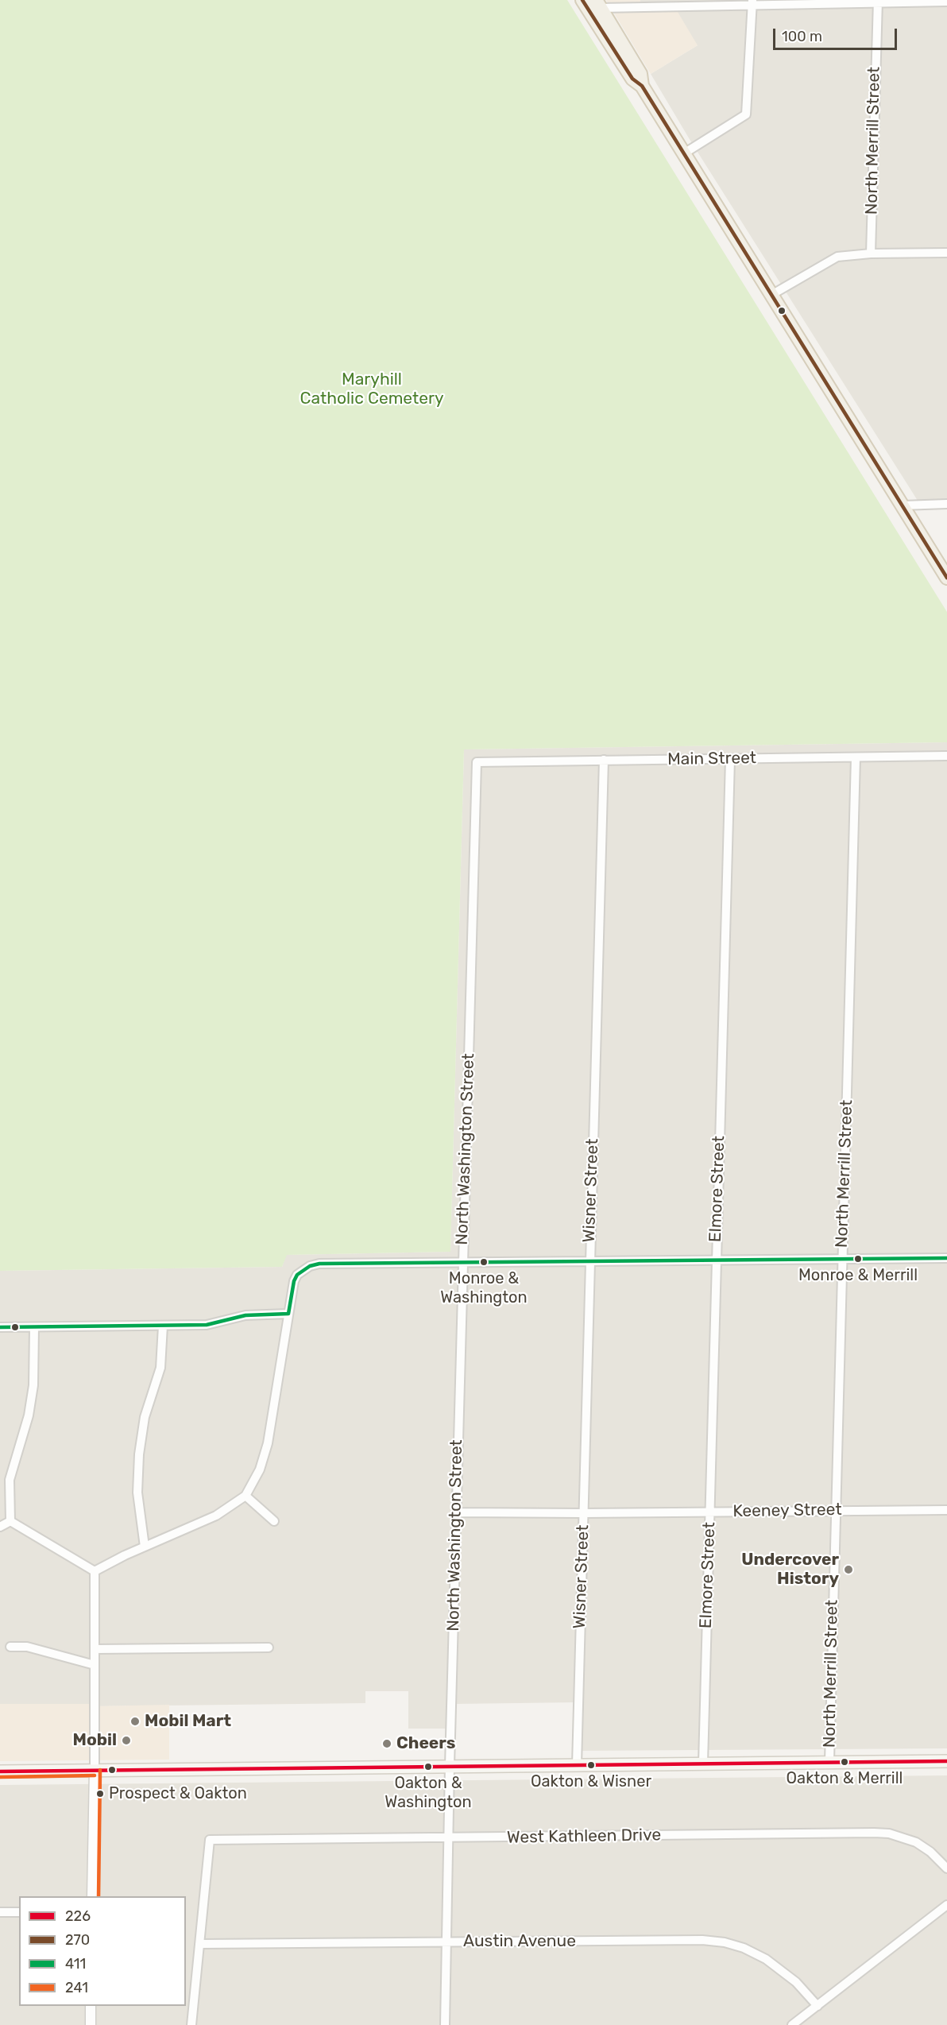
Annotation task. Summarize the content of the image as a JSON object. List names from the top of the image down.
{
  "streets": {
    "street": [
      "North Merrill Street",
      "Main Street",
      "North Washington Street",
      "Elmore Street",
      "Wisner Street",
      "Keeney Street",
      "West Kathleen Drive",
      "Austin Avenue"
    ]
  },
  "crossings": [
    ["North Merrill Street", "Main Street"],
    ["North Merrill Street", "Keeney Street"],
    ["Main Street", "North Washington Street"],
    ["Main Street", "Elmore Street"],
    ["Main Street", "Wisner Street"],
    ["North Washington Street", "Keeney Street"],
    ["North Washington Street", "West Kathleen Drive"],
    ["North Washington Street", "Austin Avenue"],
    ["Elmore Street", "Keeney Street"],
    ["Wisner Street", "Keeney Street"],
    ["West Kathleen Drive", "Austin Avenue"]
  ],
  "parks": ["Maryhill Catholic Cemetery"],
  "places": [
    "Monroe & Merrill",
    "Monroe & Washington",
    "Undercover History",
    "Mobil Mart",
    "Mobil",
    "Cheers",
    "Oakton & Merrill",
    "Oakton & Wisner",
    "Oakton & Washington",
    "Prospect & Oakton"
  ],
  "lines": [
    "transit line 270",
    "transit line 411",
    "transit line 226",
    "transit line 241"
  ],
  "legend": [
    "226",
    "270",
    "411",
    "241"
  ],
  "scale_bar": "100 m"
}
